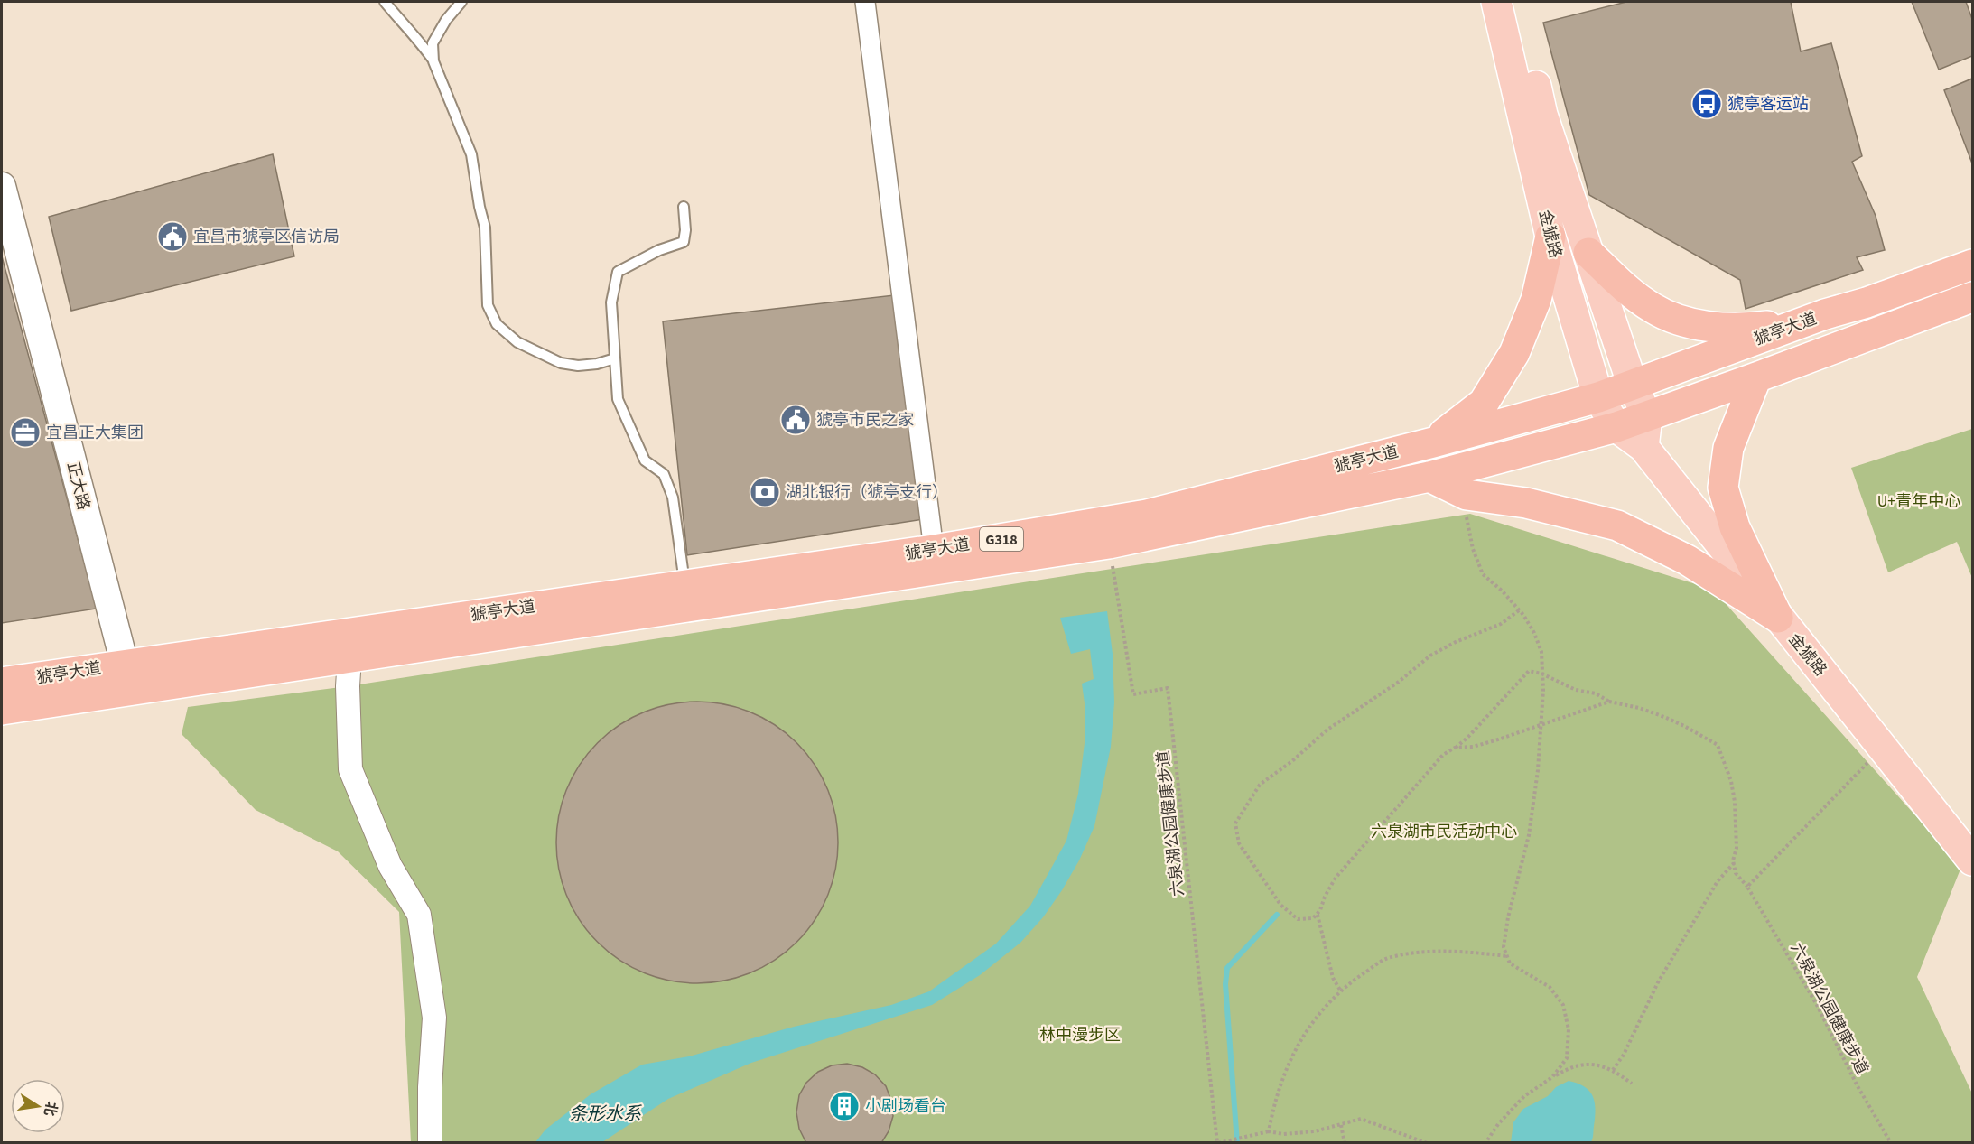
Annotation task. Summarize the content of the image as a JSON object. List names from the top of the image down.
{
  "streets": {
    "highway": ["猇亭大道", "G318"],
    "main road": ["金猇路", "正大路"],
    "path": ["六泉湖公园健康步道"]
  },
  "crossings": [
    ["金猇路", "猇亭大道"],
    ["猇亭大道", "正大路"],
    ["猇亭大道", "六泉湖公园健康步道"]
  ],
  "water": ["条形水系"],
  "parks": ["U+青年中心", "六泉湖市民活动中心", "林中漫步区"],
  "places": {
    "bus stop": ["猇亭客运站"],
    "public building": ["宜昌市猇亭区信访局", "猇亭市民之家"],
    "office": ["宜昌正大集团"],
    "bank": ["湖北银行（猇亭支行）"],
    "building": ["小剧场看台"]
  },
  "north": "right"
}
